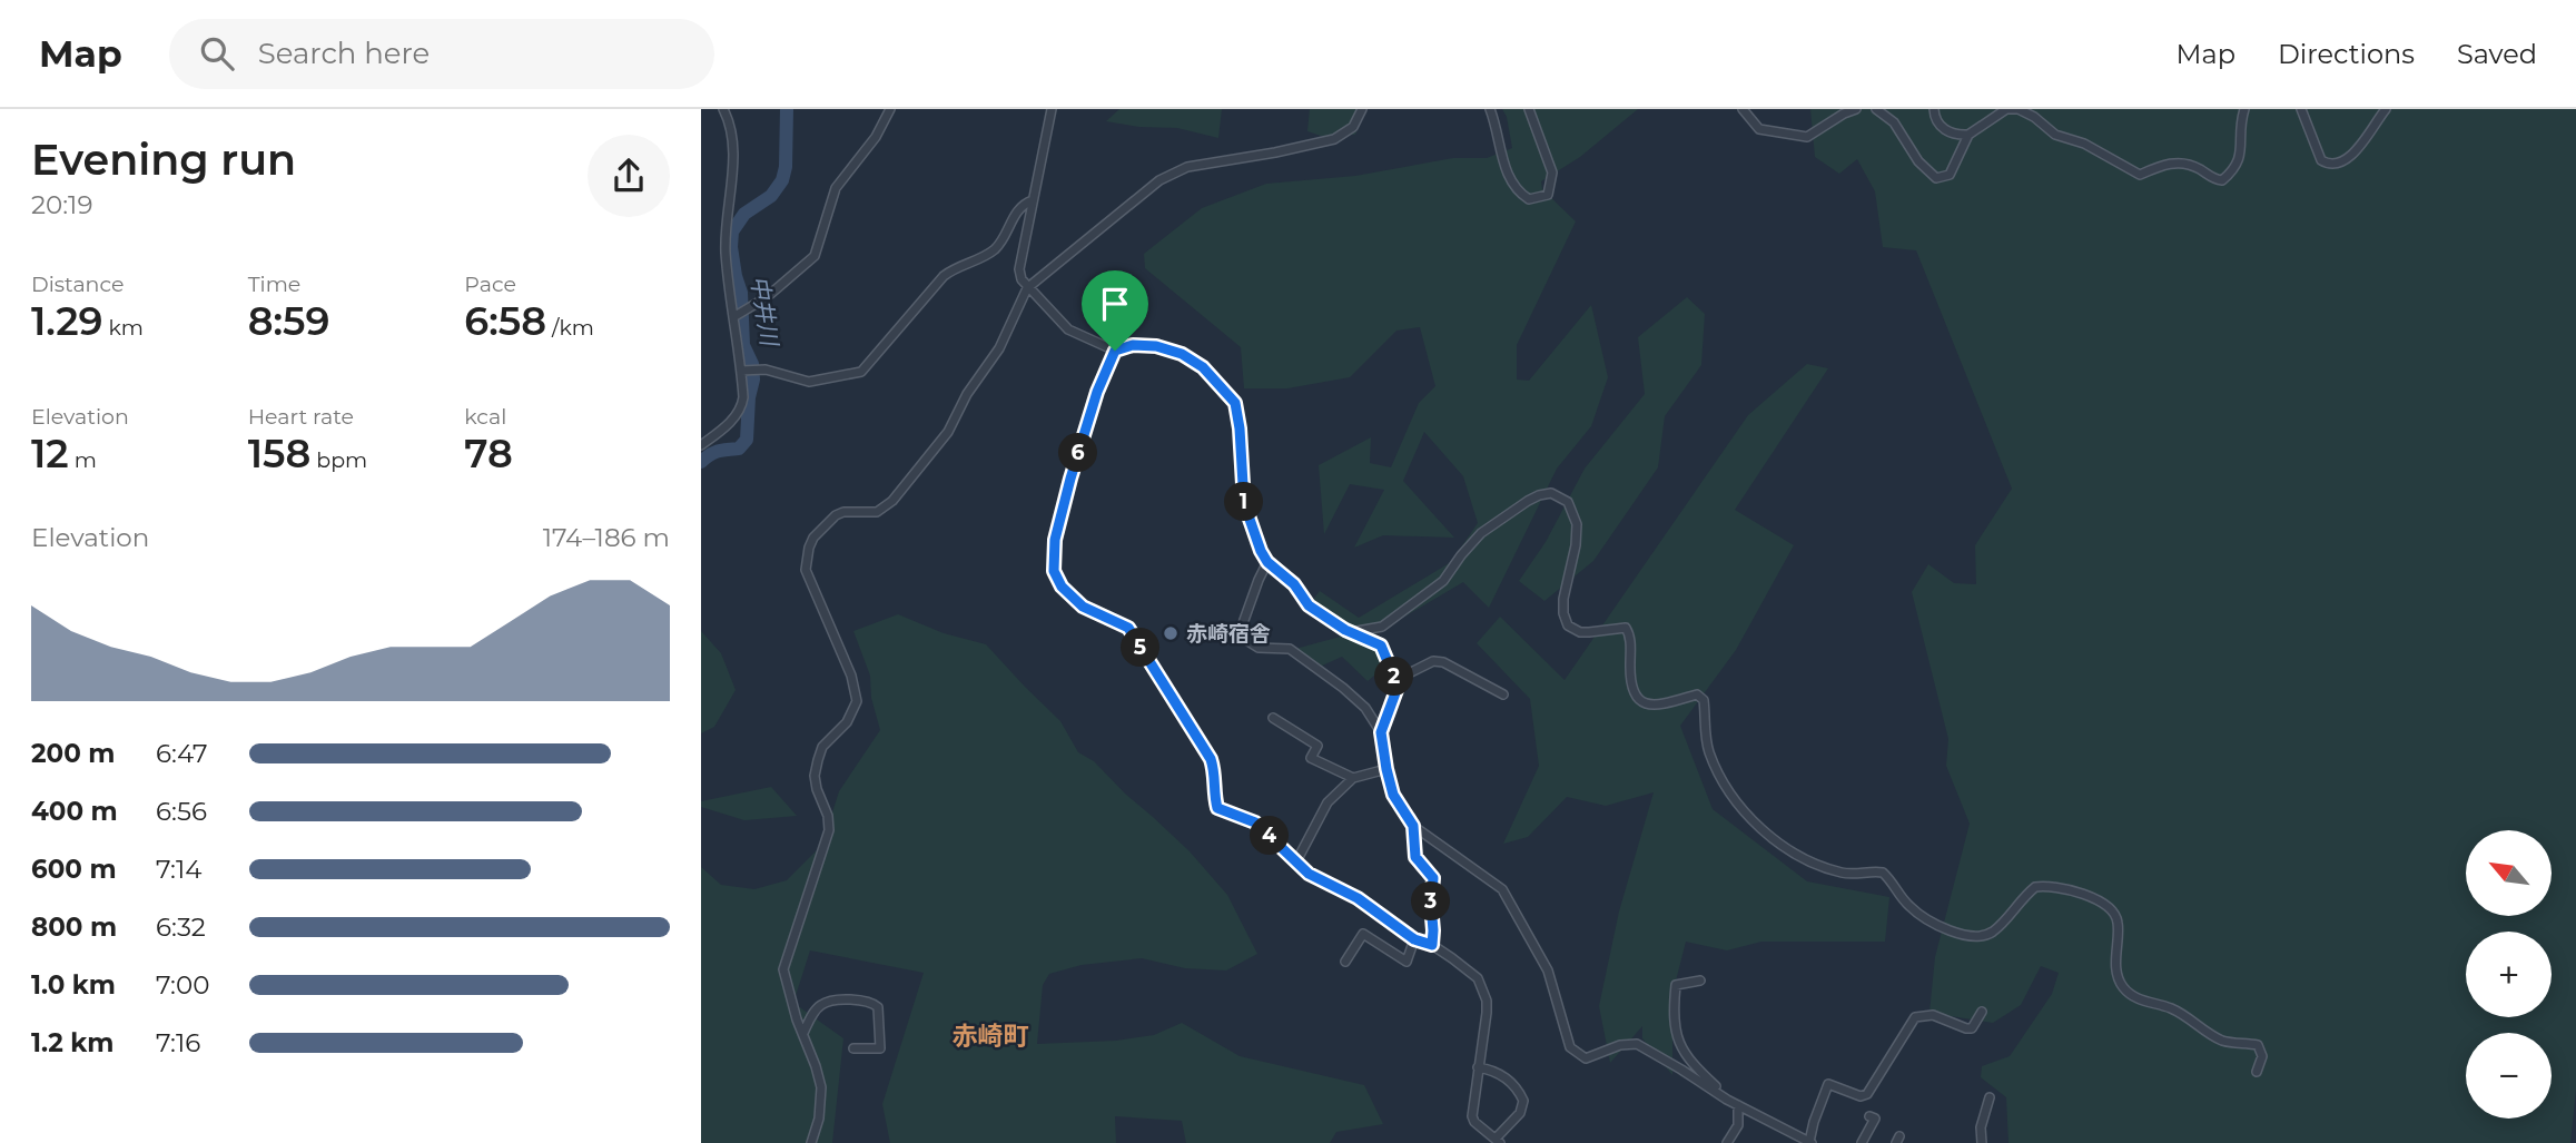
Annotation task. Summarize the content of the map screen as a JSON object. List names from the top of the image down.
{
  "districts": ["赤崎町"],
  "water": ["中井川"],
  "places": ["赤崎宿舎"],
  "north": "top left",
  "page": {
    "header": "Map",
    "search": "Search here",
    "nav": ["Map", "Directions", "Saved"],
    "heading": ["Evening run", "20:19"],
    "stats": [
      ["Distance", "1.29 km"],
      ["Time", "8:59"],
      ["Pace", "6:58 /km"],
      ["Elevation", "12 m"],
      ["Heart rate", "158 bpm"],
      ["kcal", "78"]
    ],
    "pins": [
      "6",
      "1",
      "5",
      "2",
      "4",
      "3"
    ],
    "chart": ["Elevation", "174–186 m"],
    "list": [
      {
        "name": "200 m",
        "note": "6:47"
      },
      {
        "name": "400 m",
        "note": "6:56"
      },
      {
        "name": "600 m",
        "note": "7:14"
      },
      {
        "name": "800 m",
        "note": "6:32"
      },
      {
        "name": "1.0 km",
        "note": "7:00"
      },
      {
        "name": "1.2 km",
        "note": "7:16"
      }
    ],
    "map_buttons": ["+", "−"]
  }
}
